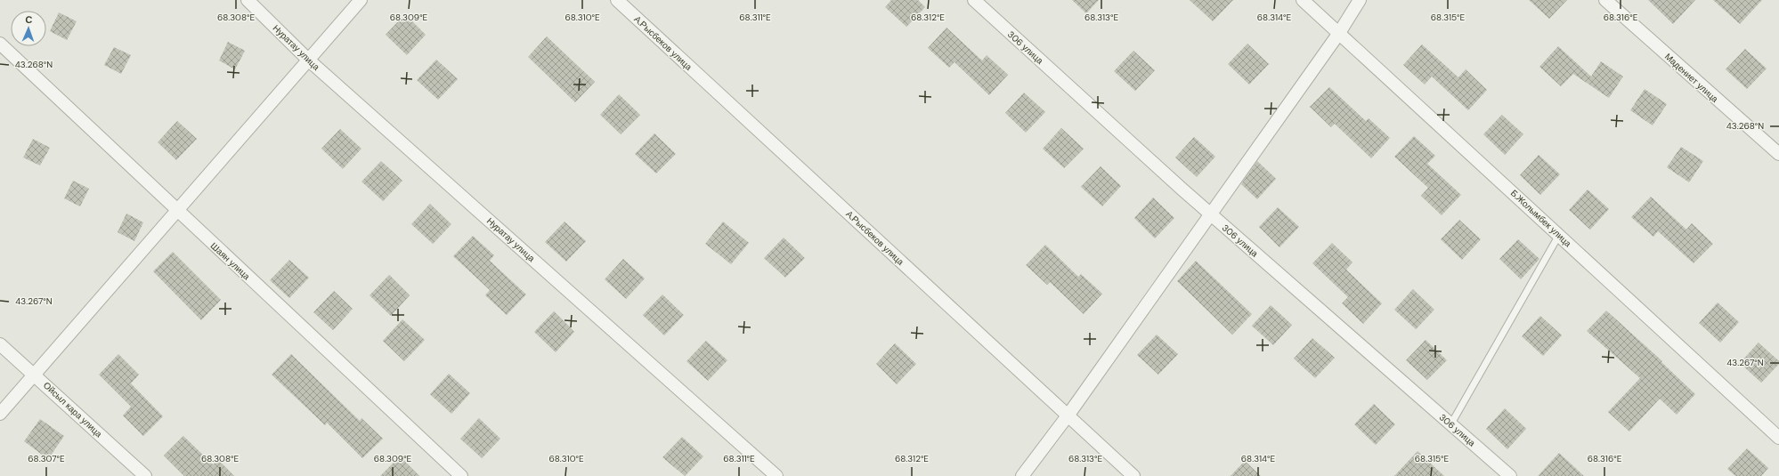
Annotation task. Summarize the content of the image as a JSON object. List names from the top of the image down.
{
  "streets": {
    "street": [
      "А.Рысбеков улица",
      "Нуратау улица",
      "306 улица",
      "Мадениет улица",
      "Б.Жолымбек улица",
      "Шаян улица",
      "Ойсыл кара улица"
    ]
  },
  "north": "top",
  "coordinates": [
    "68.308°E",
    "68.309°E",
    "68.310°E",
    "68.311°E",
    "68.312°E",
    "68.313°E",
    "68.314°E",
    "68.315°E",
    "68.316°E",
    "43.268°N",
    "43.267°N",
    "68.307°E"
  ]
}
